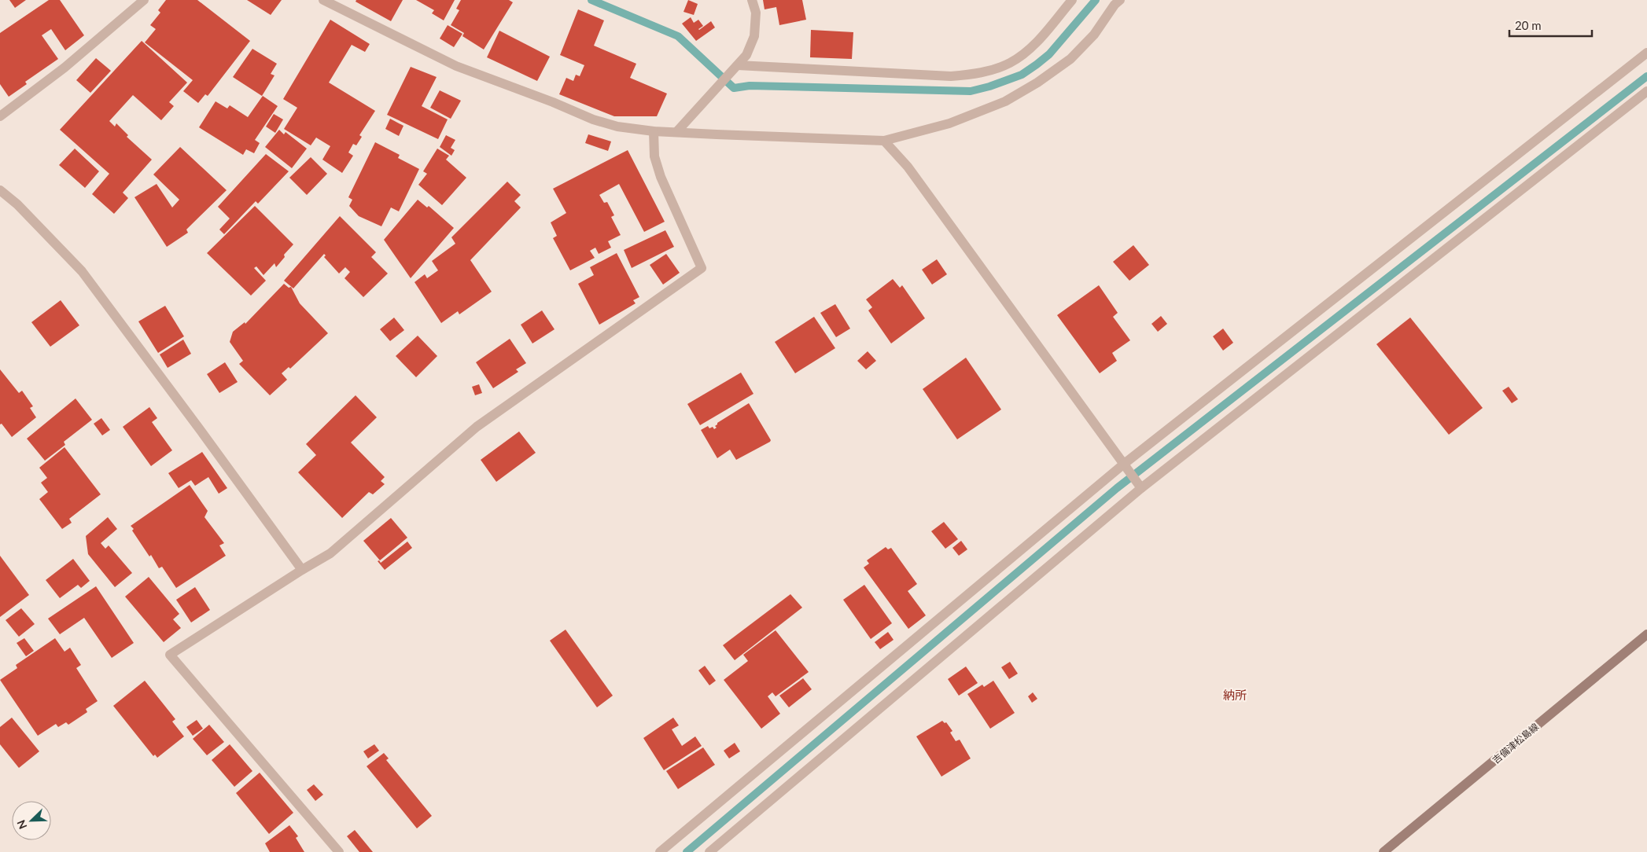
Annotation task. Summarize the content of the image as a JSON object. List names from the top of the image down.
{
  "streets": {
    "main road": ["吉備津松島線"]
  },
  "districts": ["納所"],
  "scale_bar": "20 m",
  "north": "bottom left"
}
